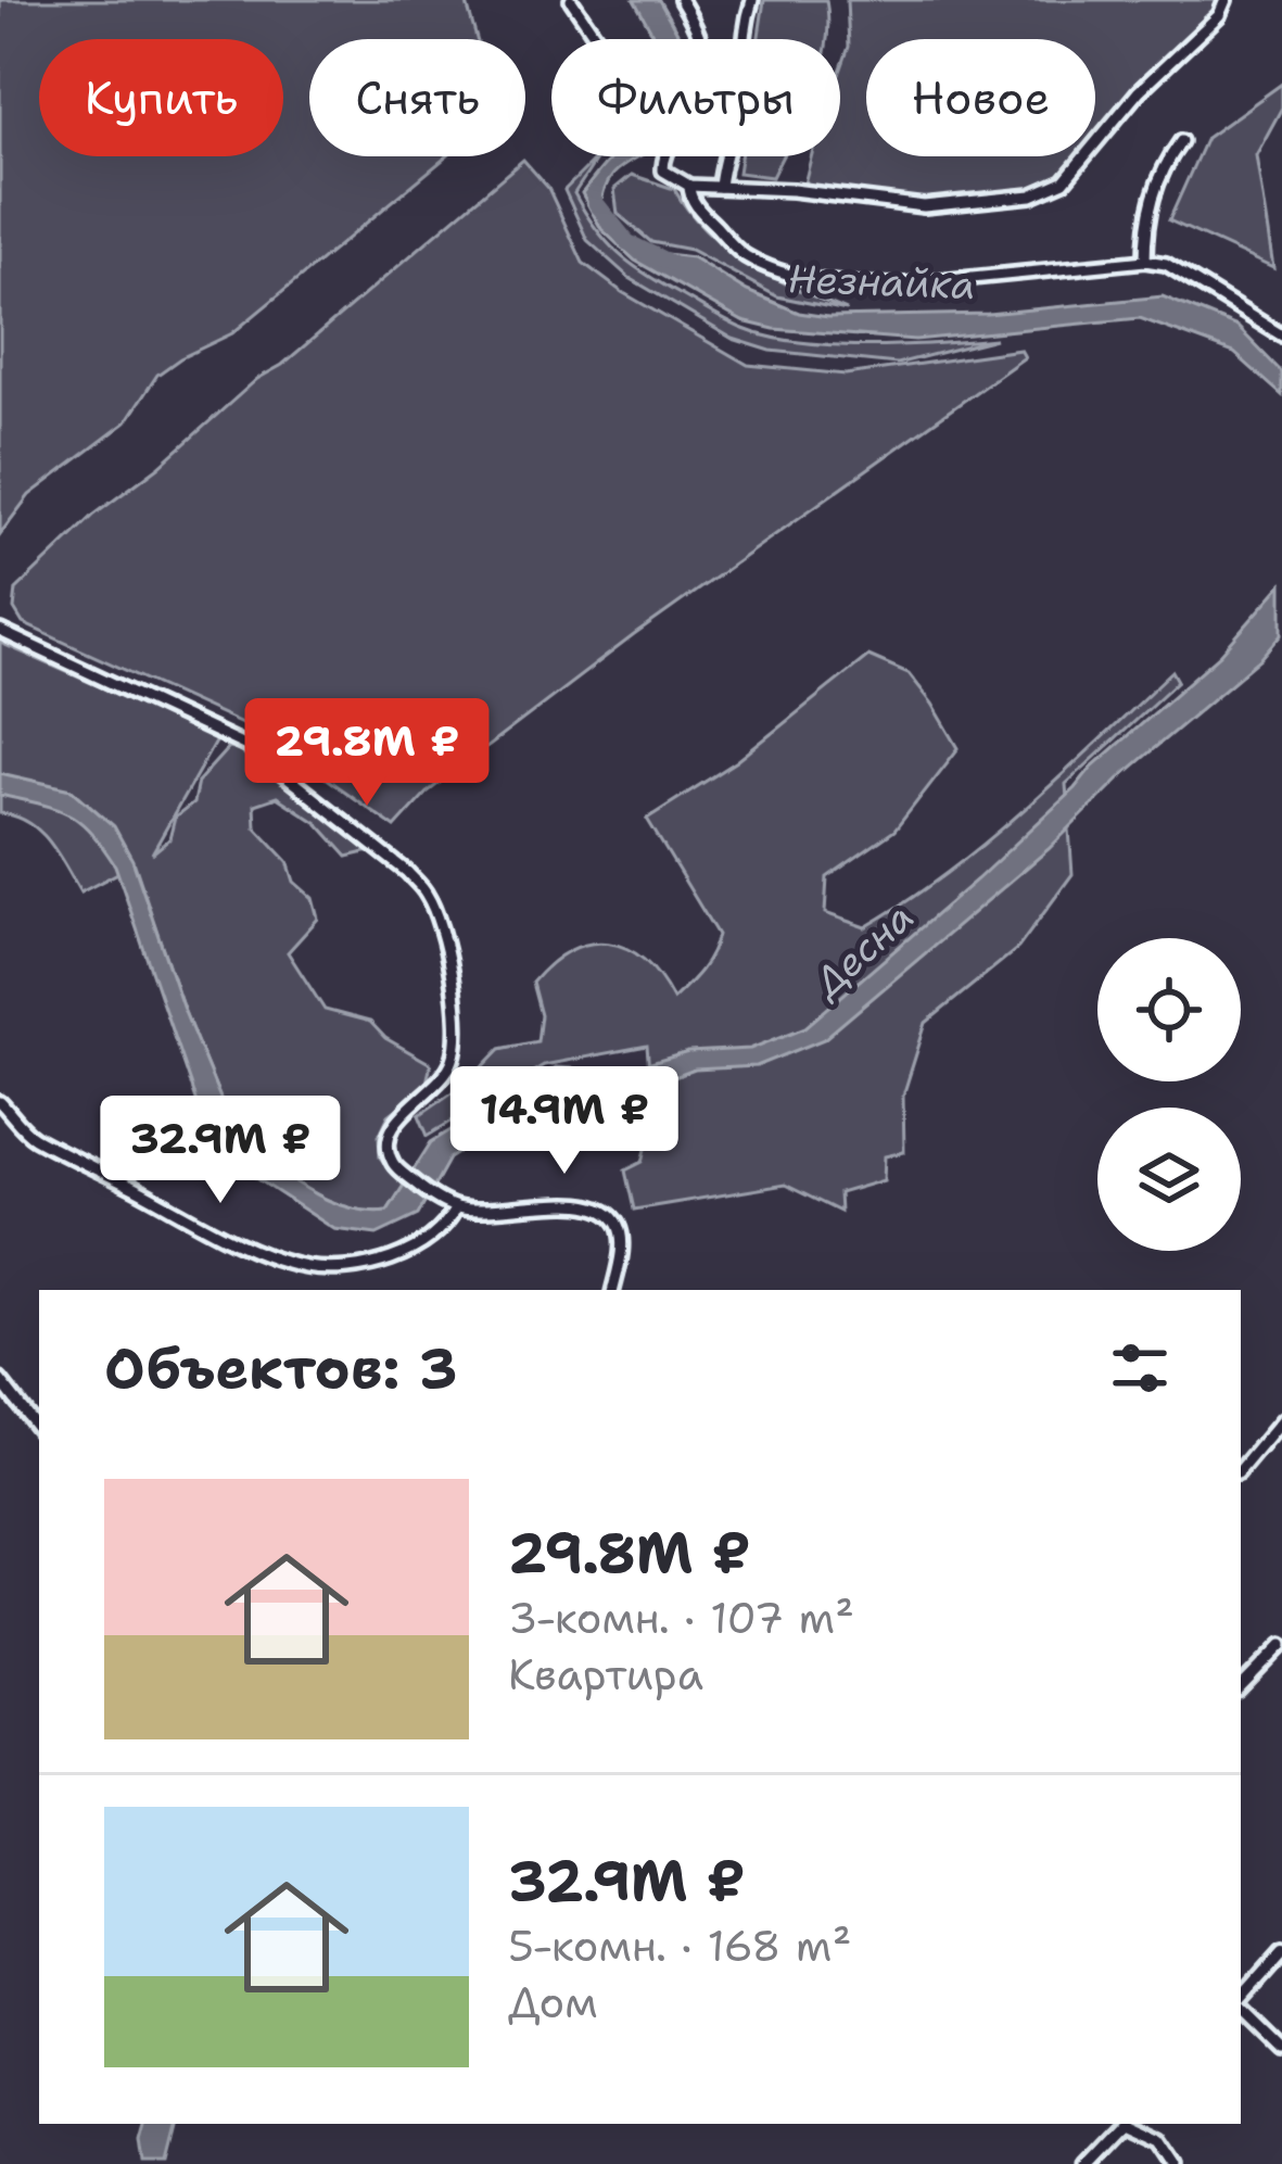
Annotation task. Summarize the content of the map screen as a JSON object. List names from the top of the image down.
{
  "water": ["Незнайка", "Десна"],
  "page": {
    "chip": [
      "Купить",
      "Снять",
      "Фильтры",
      "Новое"
    ],
    "price": ["29.8M ₽", "14.9M ₽", "32.9M ₽"],
    "heading": "Объектов: 3",
    "list": [
      {
        "name": "29.8M ₽",
        "note": "3-комн. · 107 m² · Квартира"
      },
      {
        "name": "32.9M ₽",
        "note": "5-комн. · 168 m² · Дом"
      }
    ]
  }
}
